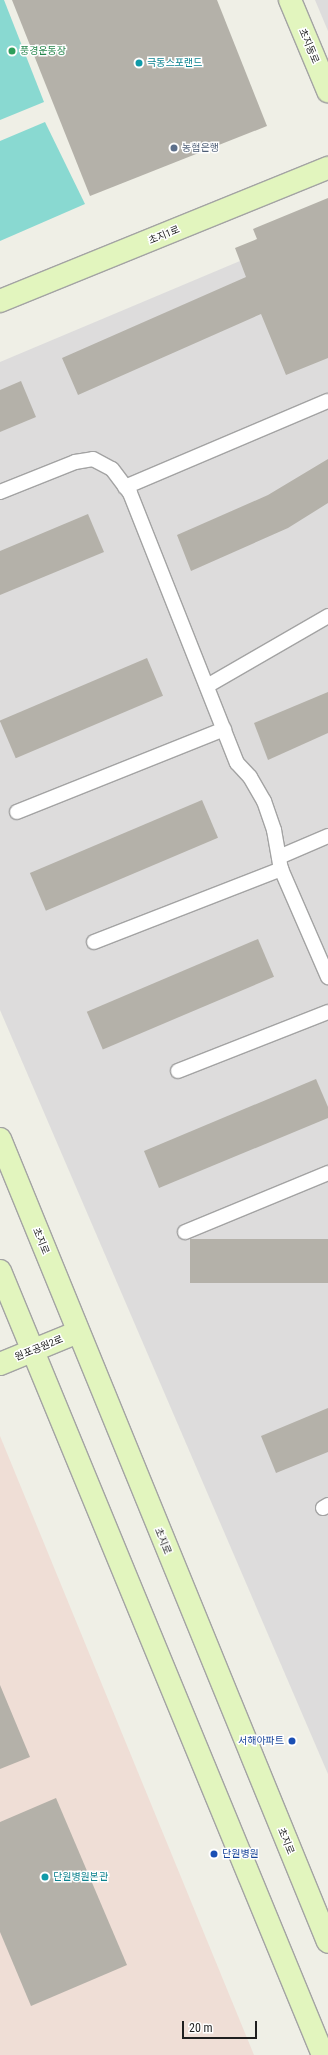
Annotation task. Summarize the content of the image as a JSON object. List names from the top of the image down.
{
  "streets": {
    "street": [
      "초지동로",
      "초지1로",
      "초지로",
      "원포공원2로"
    ]
  },
  "crossings": [
    ["초지로", "원포공원2로"]
  ],
  "places": [
    "풍경운동장",
    "극동스포랜드",
    "농협은행",
    "서해아파트",
    "단원병원",
    "단원병원본관"
  ],
  "scale_bar": "20 m"
}
